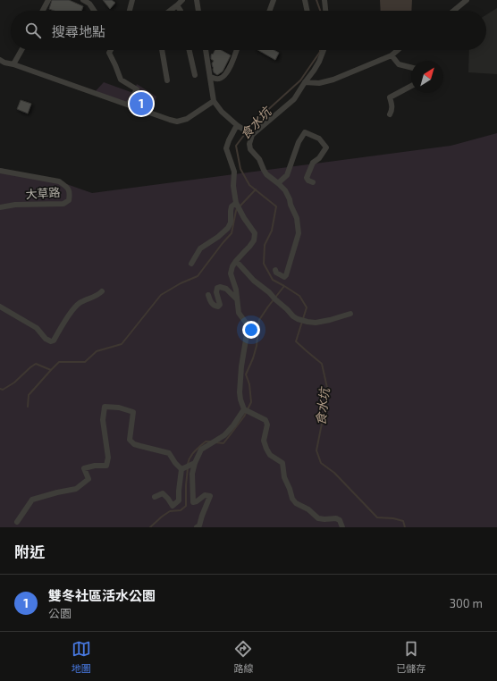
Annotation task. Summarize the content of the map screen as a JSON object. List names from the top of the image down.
{
  "streets": {
    "street": ["大草路"]
  },
  "water": ["食水坑"],
  "north": "top right",
  "page": {
    "search": "搜尋地點",
    "pins": "1",
    "heading": "附近",
    "list": [
      {
        "mark": "1",
        "name": "雙冬社區活水公園",
        "note": "公園",
        "value": "300 m"
      }
    ],
    "nav": ["地圖", "路線", "已儲存"]
  }
}
